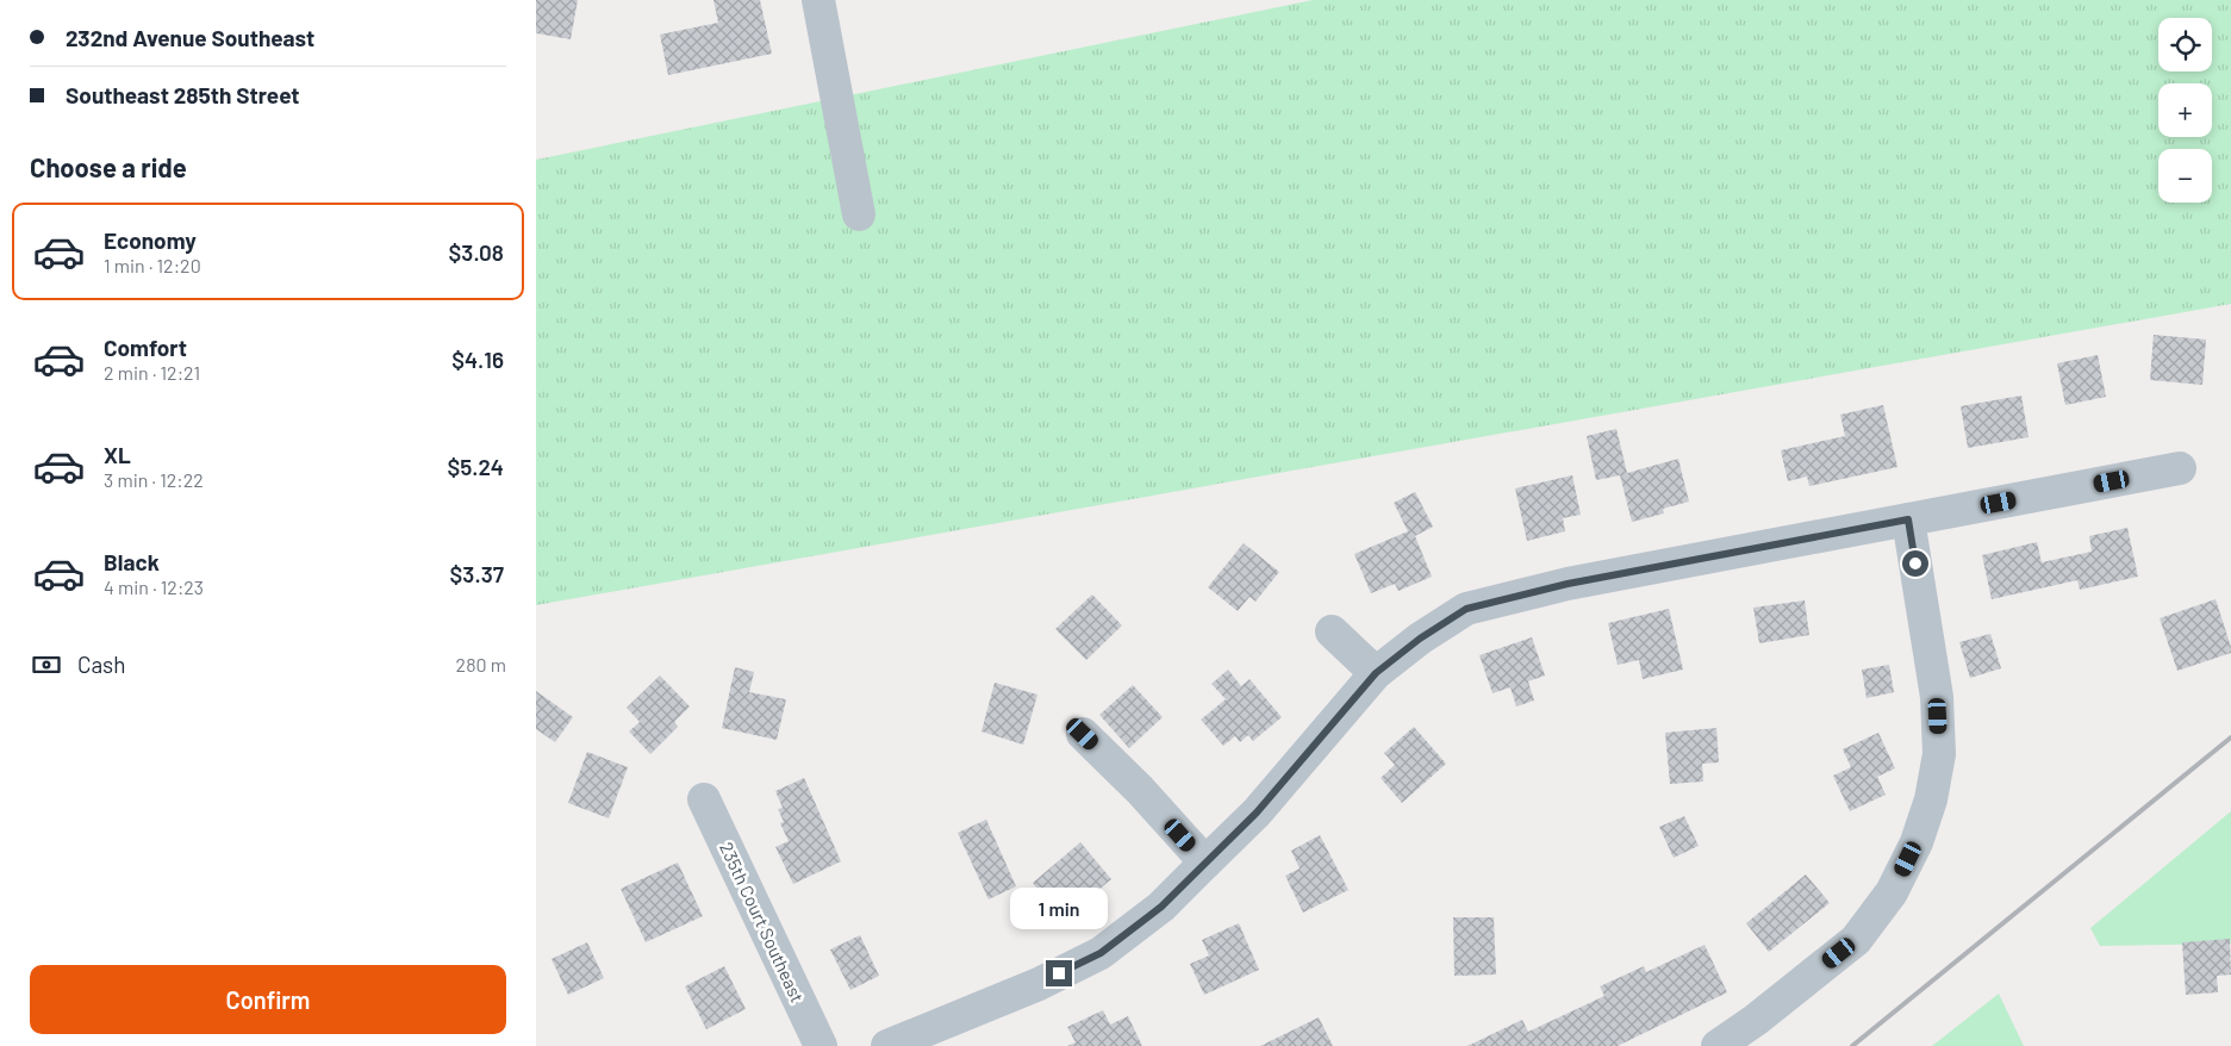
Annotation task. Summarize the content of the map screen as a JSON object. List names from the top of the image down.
{
  "streets": {
    "street": ["235th Court Southeast"]
  },
  "page": {
    "banner": ["232nd Avenue Southeast", "Southeast 285th Street"],
    "map_buttons": ["+", "−"],
    "heading": "Choose a ride",
    "list": [
      {
        "name": "Economy",
        "note": "1 min · 12:20",
        "value": "$3.08"
      },
      {
        "name": "Comfort",
        "note": "2 min · 12:21",
        "value": "$4.16"
      },
      {
        "name": "XL",
        "note": "3 min · 12:22",
        "value": "$5.24"
      },
      {
        "name": "Black",
        "note": "4 min · 12:23",
        "value": "$3.37"
      }
    ],
    "pay": ["Cash", "280 m"],
    "bubble": "1 min",
    "buttons": "Confirm"
  }
}
